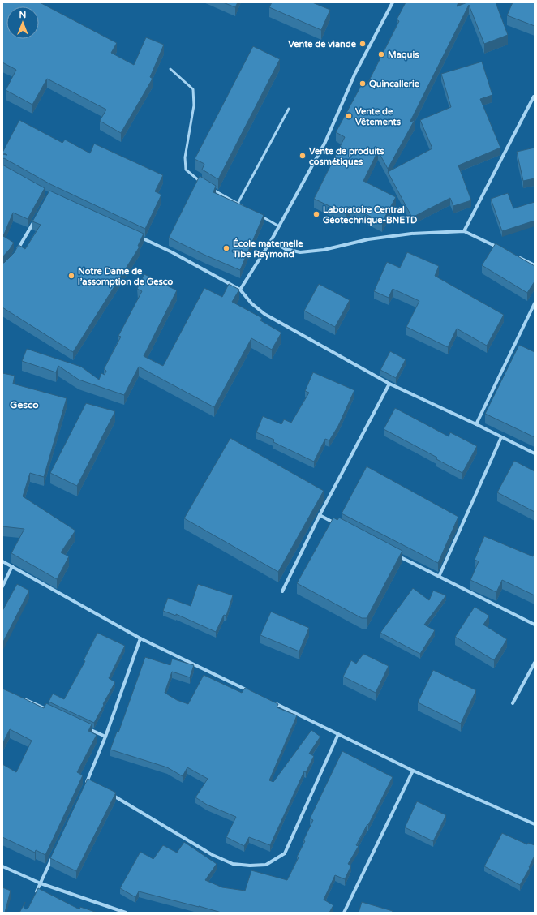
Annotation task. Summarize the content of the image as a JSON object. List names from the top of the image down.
{
  "districts": ["Gesco"],
  "places": [
    "Vente de viande",
    "Maquis",
    "Quincallerie",
    "Vente de Vêtements",
    "Vente de produits cosmétiques",
    "Laboratoire Central Géotechnique-BNETD",
    "École maternelle Tibe Raymond",
    "Notre Dame de l’assomption de Gesco"
  ],
  "north": "top"
}
